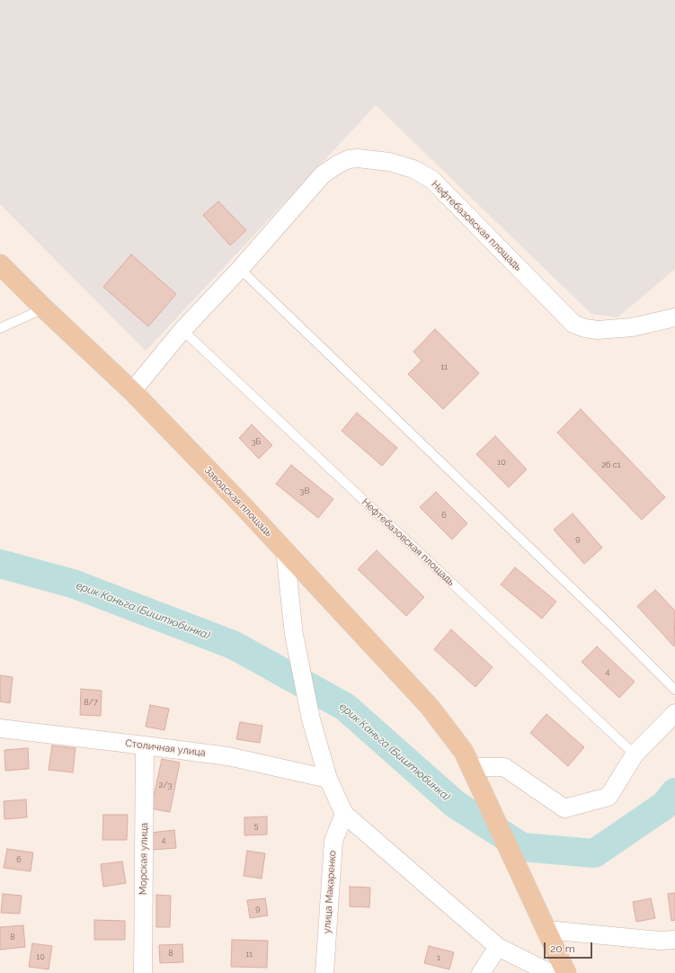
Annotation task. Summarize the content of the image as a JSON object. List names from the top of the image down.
{
  "streets": {
    "main road": ["Заводская площадь"],
    "street": [
      "Нефтебазовская площадь",
      "Столичная улица",
      "Морская улица",
      "улица Макаренко"
    ]
  },
  "crossings": [
    ["Нефтебазовская площадь", "Заводская площадь"],
    ["Столичная улица", "Морская улица"]
  ],
  "water": ["ерик Каньга (Биштюбинка)"],
  "house_numbers": [
    "11",
    "3Б",
    "10",
    "26 с1",
    "3В",
    "6",
    "9",
    "4",
    "8/7",
    "2/3",
    "5",
    "4",
    "6",
    "9",
    "8",
    "8",
    "11",
    "10",
    "1"
  ],
  "scale_bar": "20 m"
}
